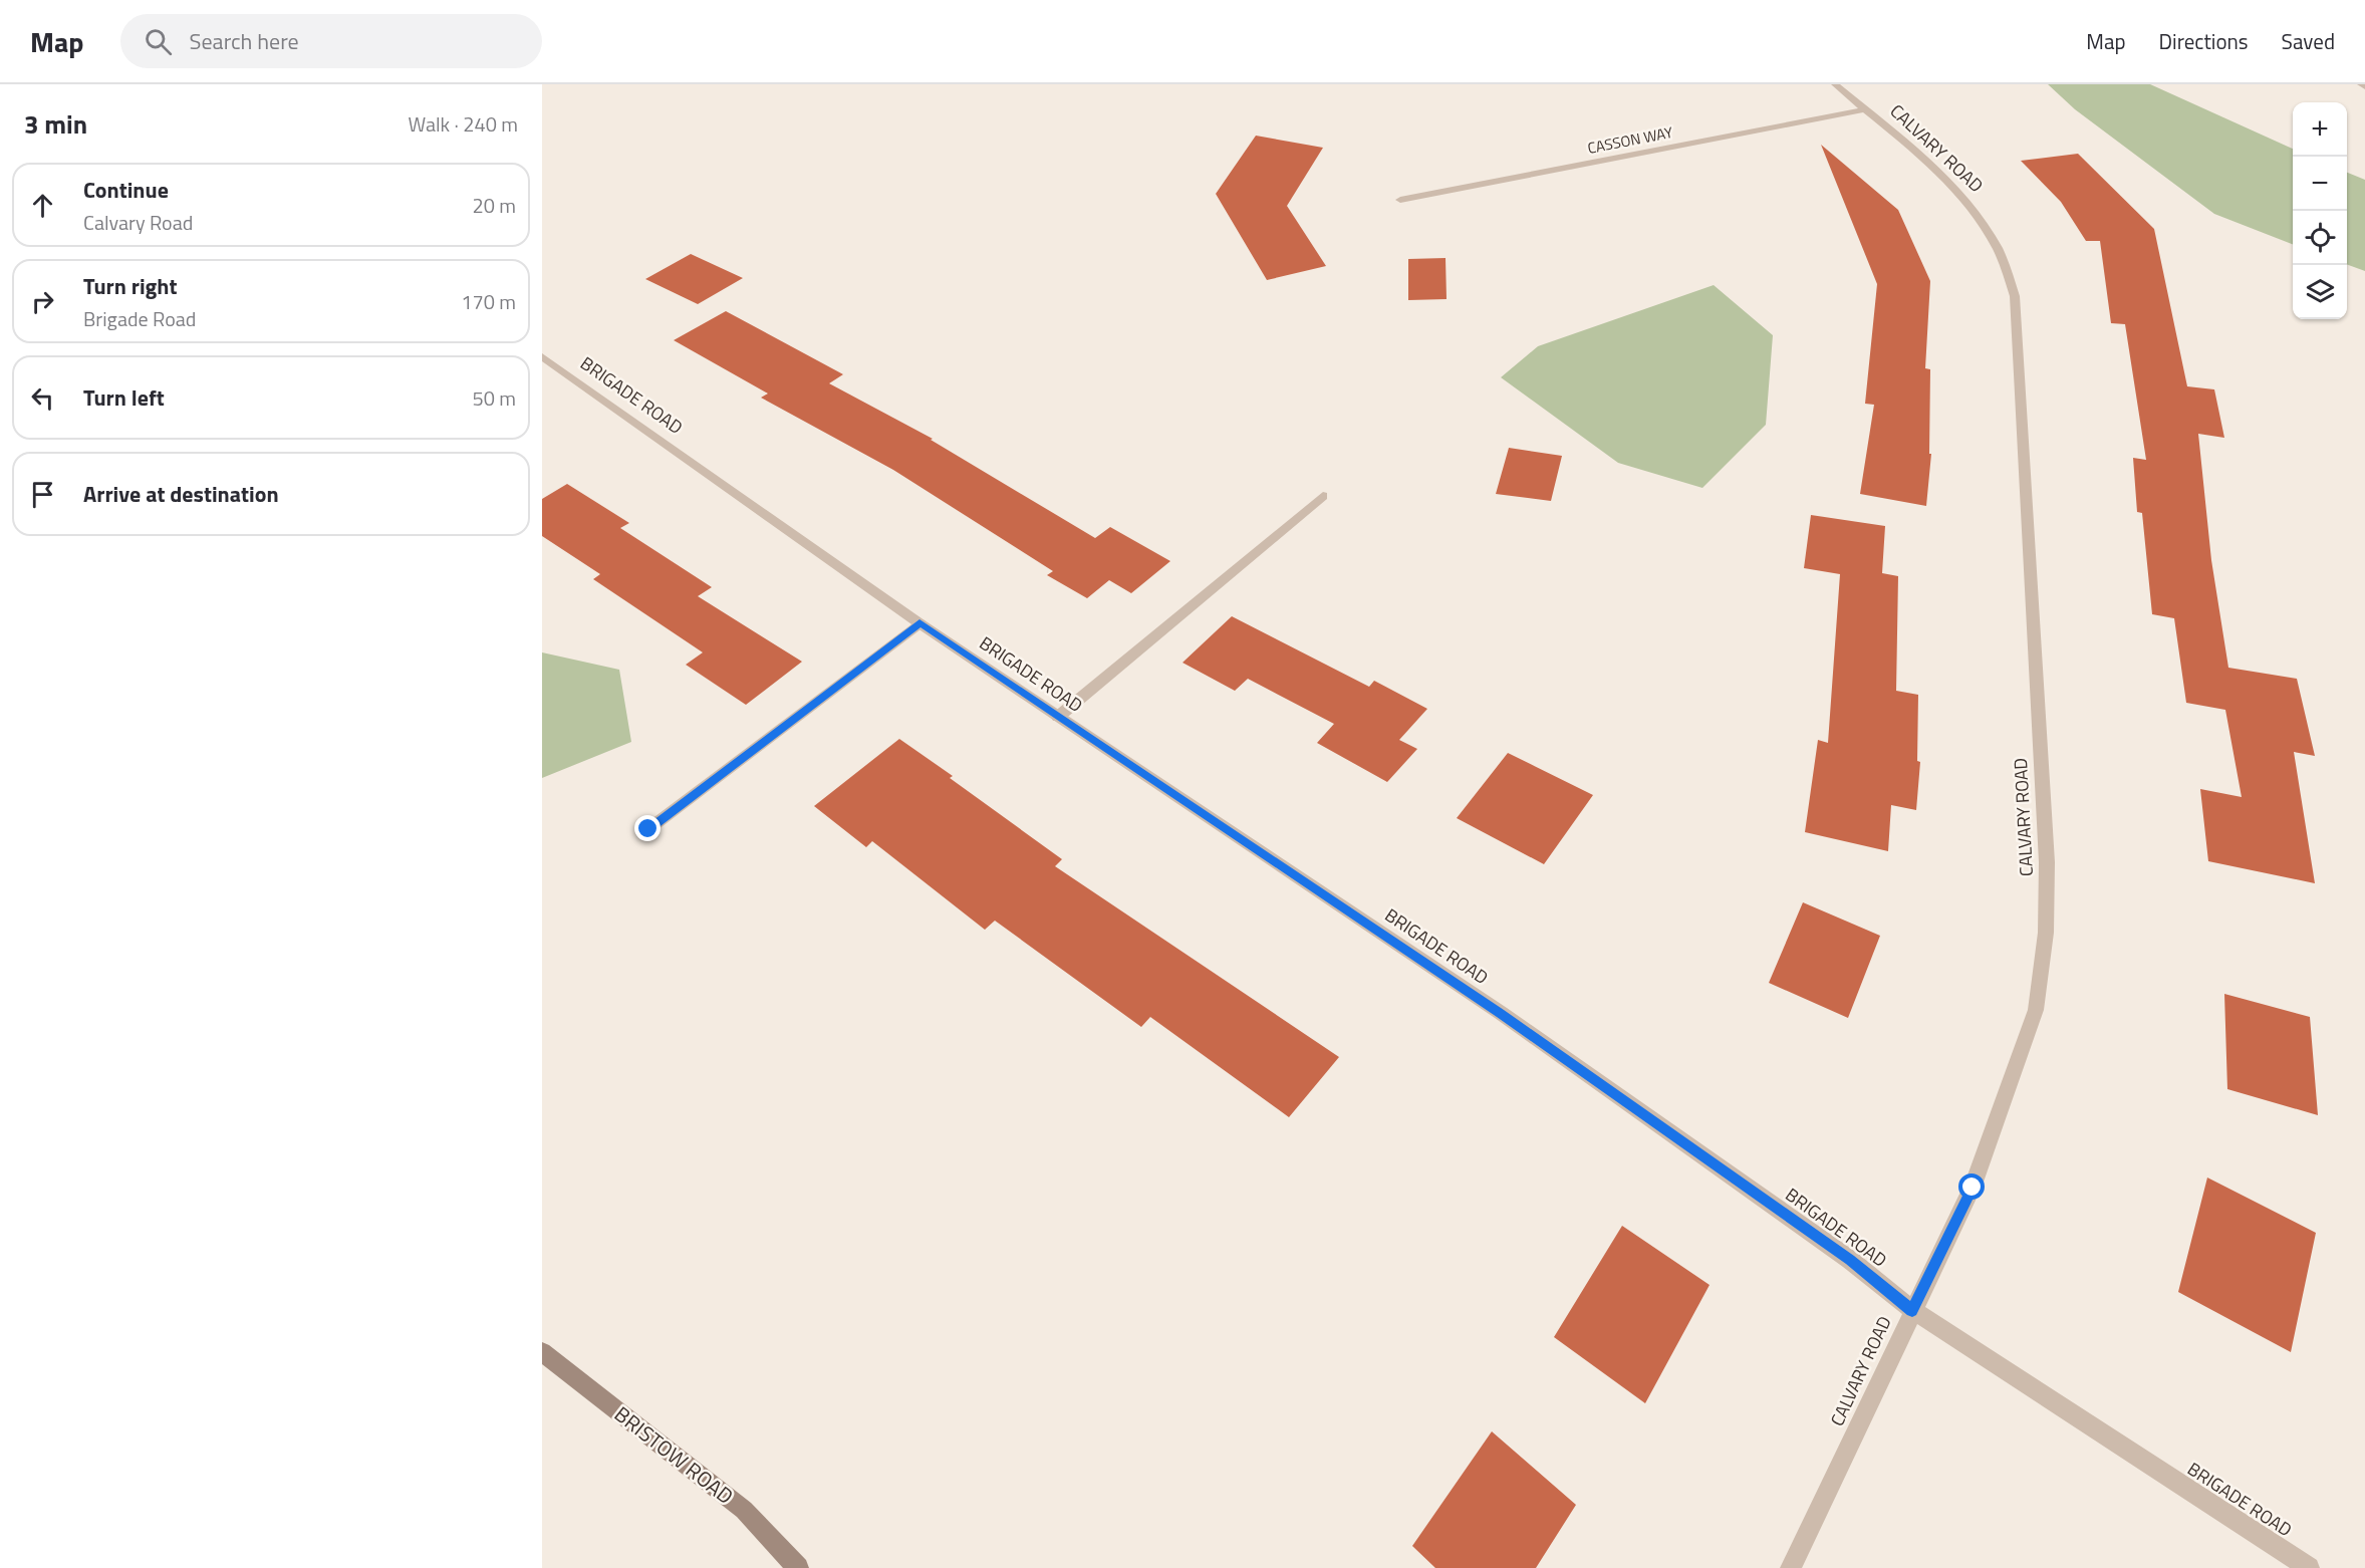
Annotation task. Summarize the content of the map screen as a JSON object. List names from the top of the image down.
{
  "streets": {
    "main road": ["BRISTOW ROAD"],
    "street": ["CASSON WAY", "CALVARY ROAD", "BRIGADE ROAD"]
  },
  "crossings": [
    ["CASSON WAY", "CALVARY ROAD"],
    ["CALVARY ROAD", "BRIGADE ROAD"]
  ],
  "page": {
    "header": "Map",
    "search": "Search here",
    "nav": ["Map", "Directions", "Saved"],
    "heading": ["3 min", "Walk · 240 m"],
    "map_buttons": ["+", "−"],
    "list": [
      ["Continue", "Calvary Road", "20 m"],
      ["Turn right", "Brigade Road", "170 m"],
      ["Turn left", "50 m"],
      "Arrive at destination"
    ]
  }
}
